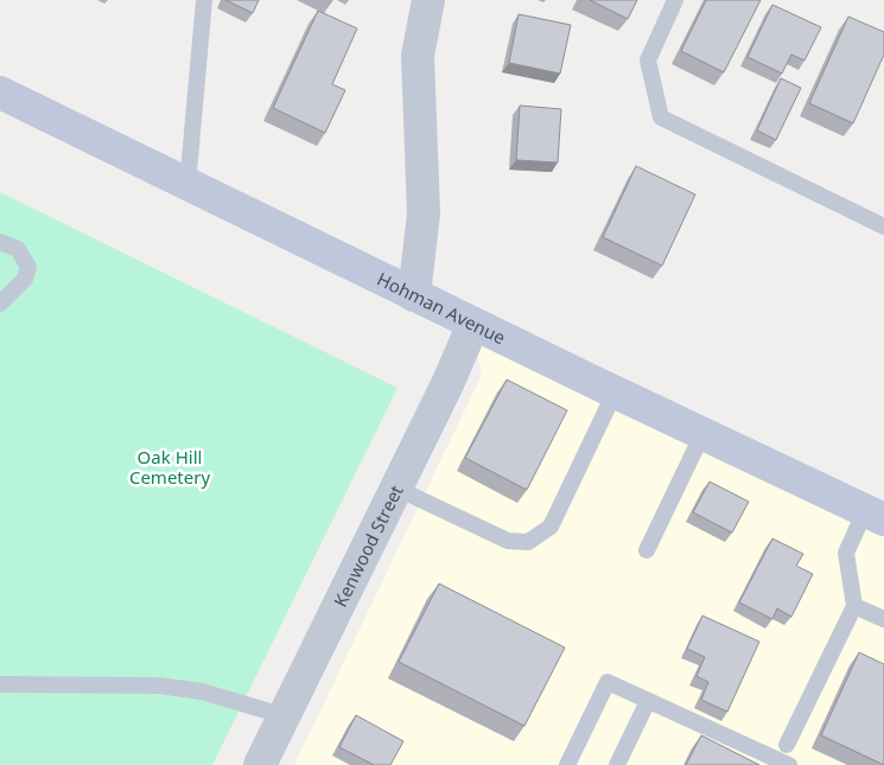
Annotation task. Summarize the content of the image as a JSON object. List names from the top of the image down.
{
  "streets": {
    "main road": ["Hohman Avenue"],
    "street": ["Kenwood Street"]
  },
  "crossings": [
    ["Hohman Avenue", "Kenwood Street"]
  ],
  "parks": ["Oak Hill Cemetery"]
}
